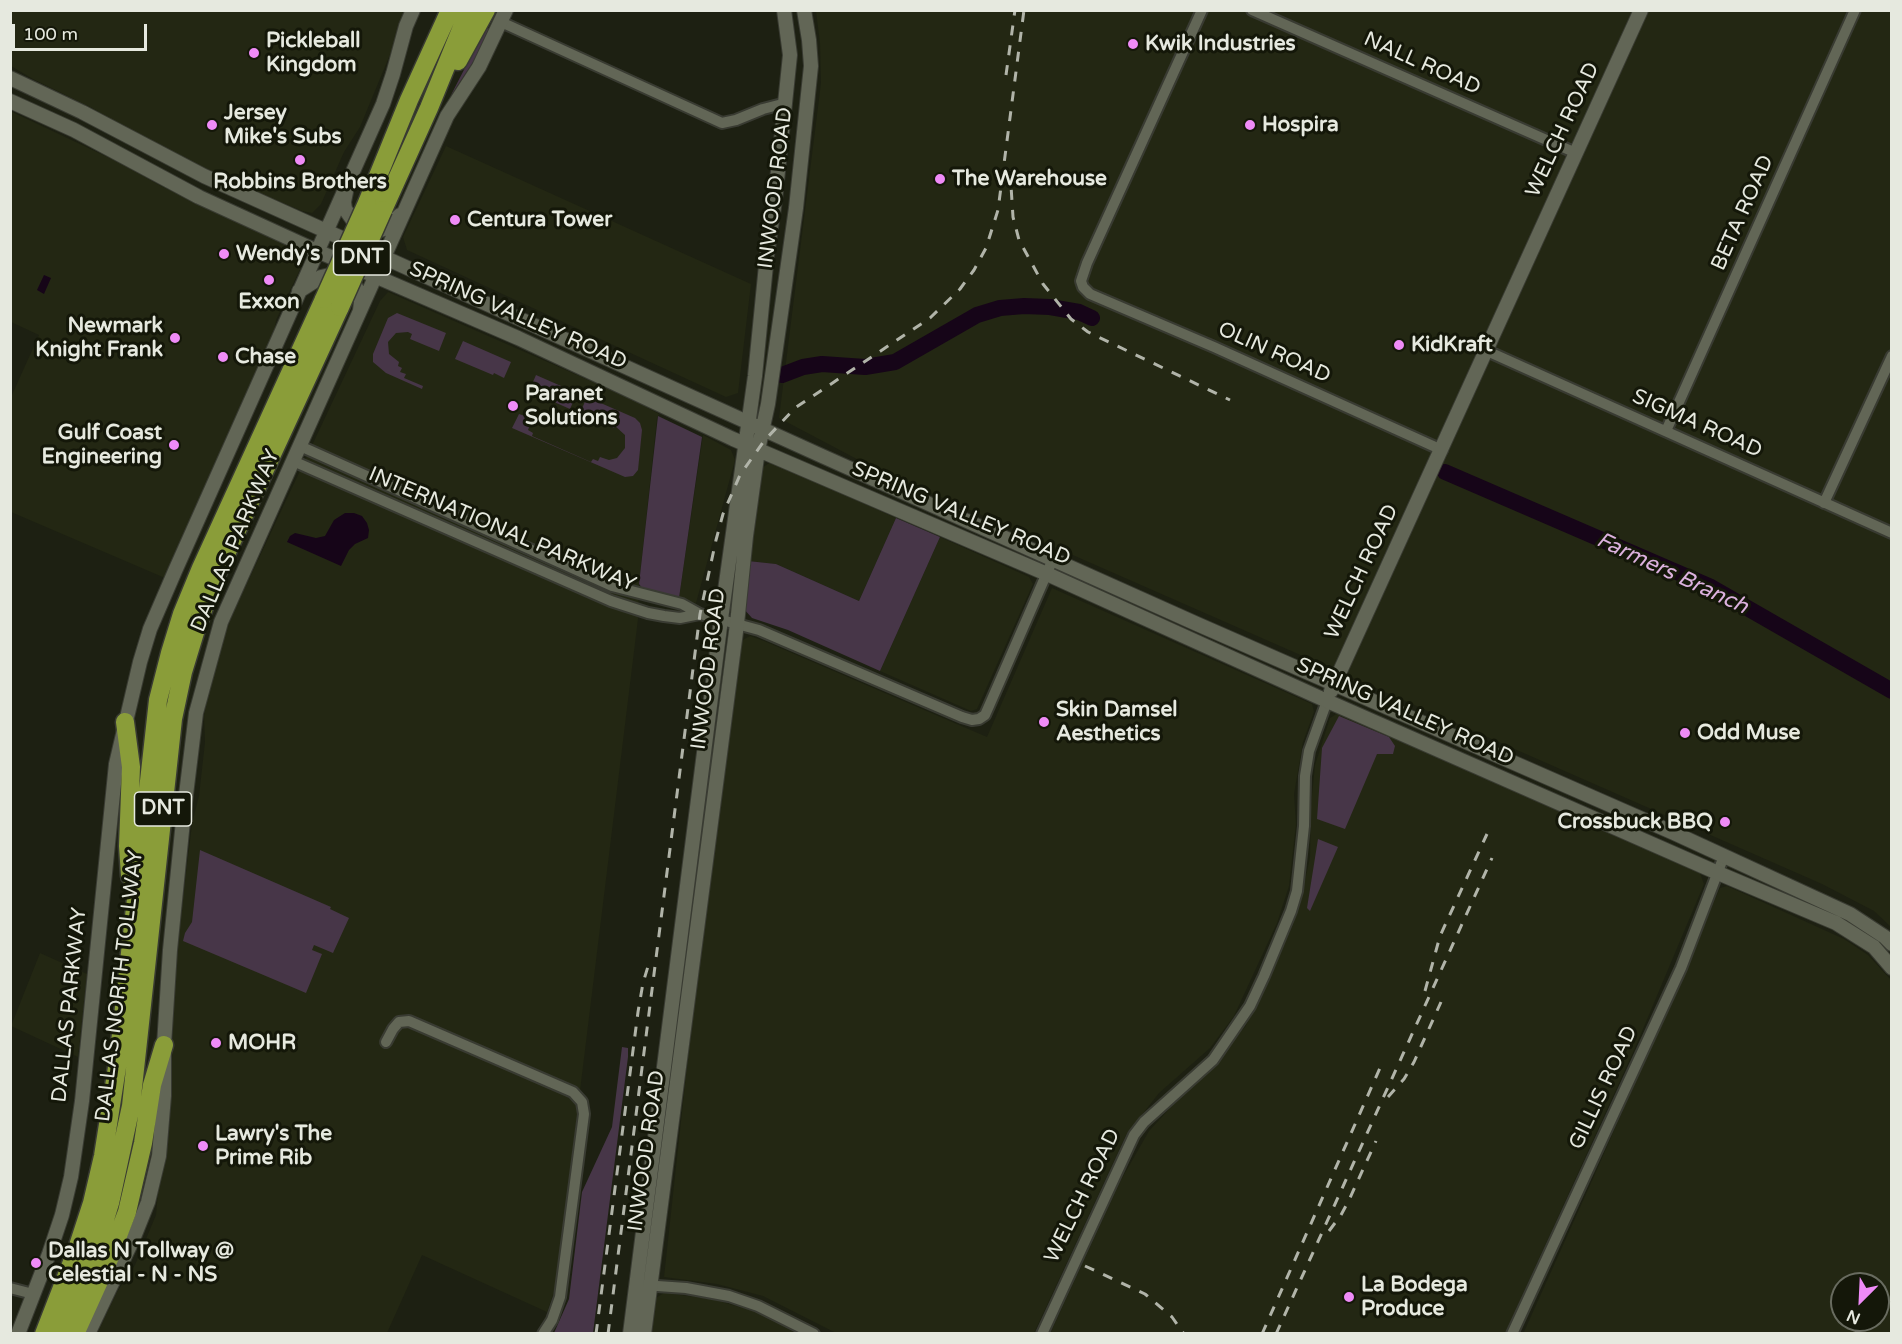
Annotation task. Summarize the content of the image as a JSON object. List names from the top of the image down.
{
  "streets": {
    "highway": ["DNT", "DALLAS NORTH TOLLWAY"],
    "main road": [
      "WELCH ROAD",
      "INWOOD ROAD",
      "SPRING VALLEY ROAD",
      "DALLAS PARKWAY"
    ],
    "street": [
      "NALL ROAD",
      "BETA ROAD",
      "OLIN ROAD",
      "SIGMA ROAD",
      "INTERNATIONAL PARKWAY",
      "GILLIS ROAD"
    ]
  },
  "crossings": [
    ["NALL ROAD", "WELCH ROAD"],
    ["WELCH ROAD", "SPRING VALLEY ROAD"],
    ["WELCH ROAD", "OLIN ROAD"],
    ["WELCH ROAD", "SIGMA ROAD"],
    ["INWOOD ROAD", "SPRING VALLEY ROAD"],
    ["INWOOD ROAD", "INTERNATIONAL PARKWAY"],
    ["BETA ROAD", "SIGMA ROAD"],
    ["SPRING VALLEY ROAD", "INTERNATIONAL PARKWAY"],
    ["SPRING VALLEY ROAD", "DALLAS PARKWAY"],
    ["SPRING VALLEY ROAD", "GILLIS ROAD"],
    ["INTERNATIONAL PARKWAY", "DALLAS PARKWAY"]
  ],
  "water": ["Farmers Branch"],
  "places": [
    "Kwik Industries",
    "Pickleball Kingdom",
    "Jersey Mike's Subs",
    "Hospira",
    "Robbins Brothers",
    "The Warehouse",
    "Centura Tower",
    "Wendy's",
    "Exxon",
    "Newmark Knight Frank",
    "KidKraft",
    "Chase",
    "Paranet Solutions",
    "Gulf Coast Engineering",
    "Skin Damsel Aesthetics",
    "Odd Muse",
    "Crossbuck BBQ",
    "MOHR",
    "Lawry's The Prime Rib",
    "Dallas N Tollway @ Celestial - N - NS",
    "La Bodega Produce"
  ],
  "scale_bar": "100 m",
  "north": "bottom left"
}
